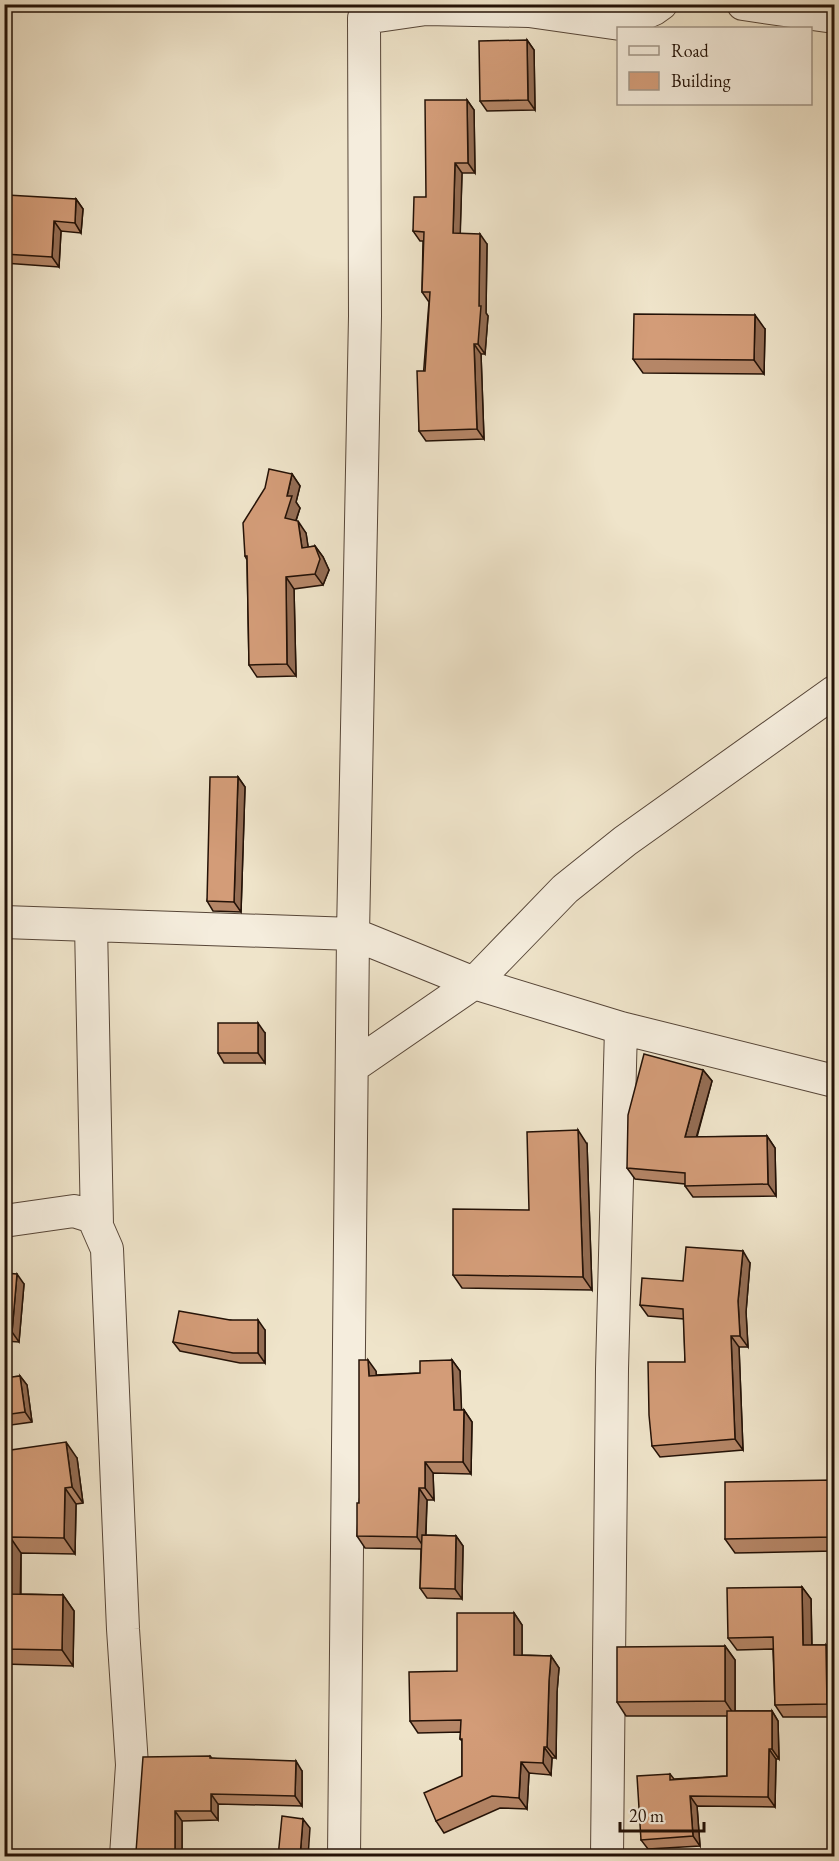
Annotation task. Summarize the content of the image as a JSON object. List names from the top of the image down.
{
  "legend": ["Road", "Building"],
  "scale_bar": "20 m"
}
